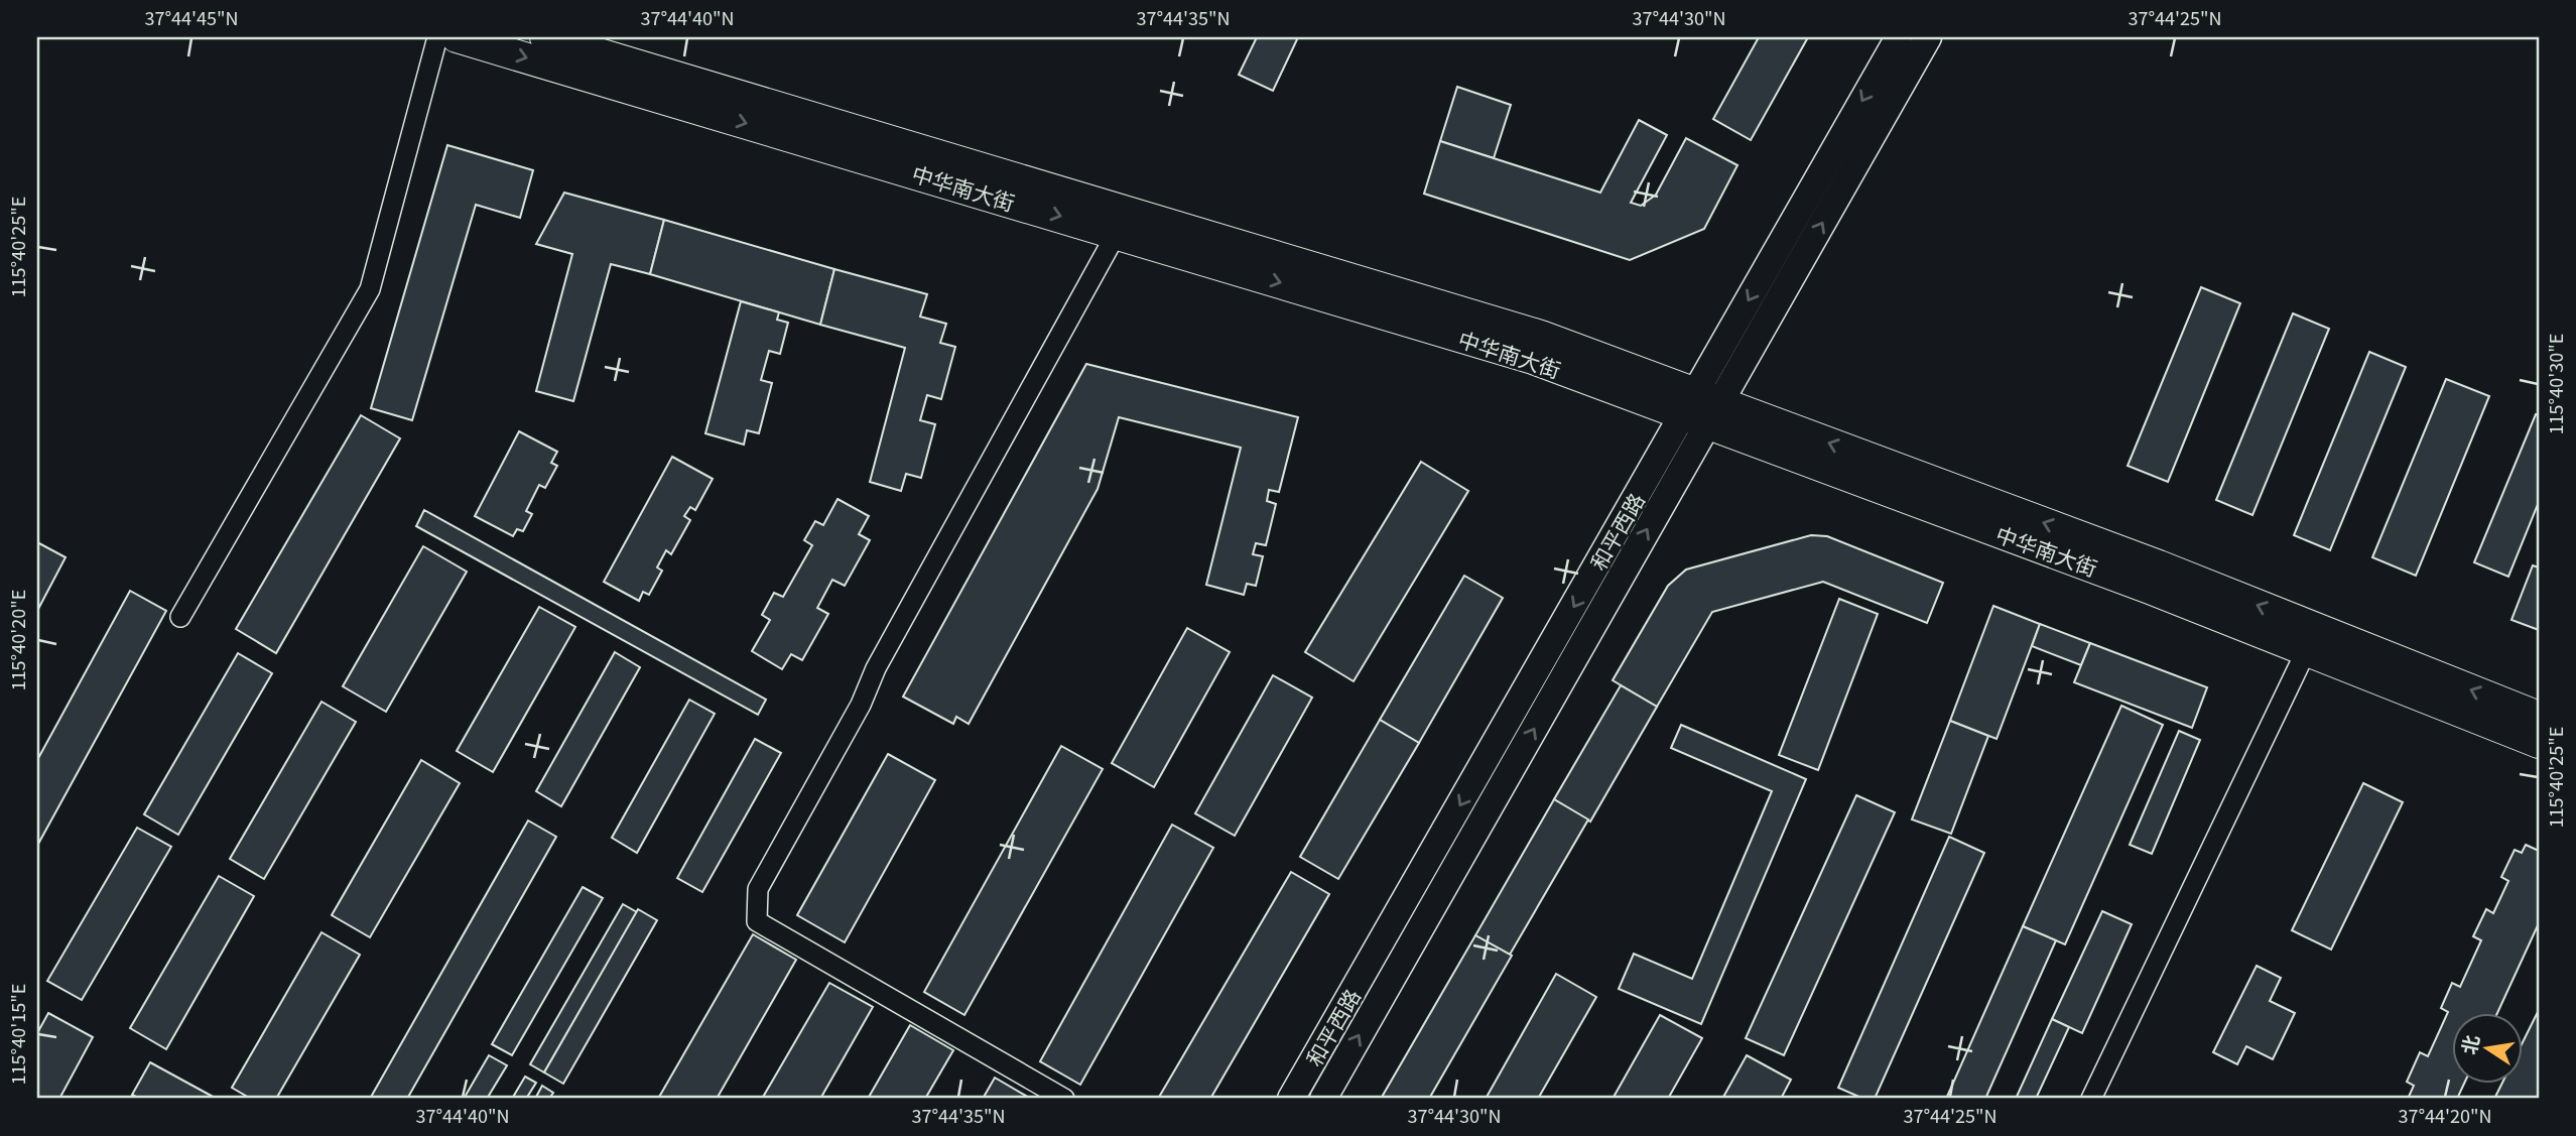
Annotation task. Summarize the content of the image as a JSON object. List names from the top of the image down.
{
  "streets": {
    "main road": ["中华南大街", "和平西路"]
  },
  "crossings": [
    ["中华南大街", "和平西路"]
  ],
  "north": "left",
  "coordinates": [
    "37°44'45\"N",
    "37°44'40\"N",
    "37°44'35\"N",
    "37°44'30\"N",
    "37°44'25\"N",
    "115°40'25\"E",
    "115°40'30\"E",
    "115°40'20\"E",
    "115°40'15\"E",
    "37°44'20\"N"
  ]
}
